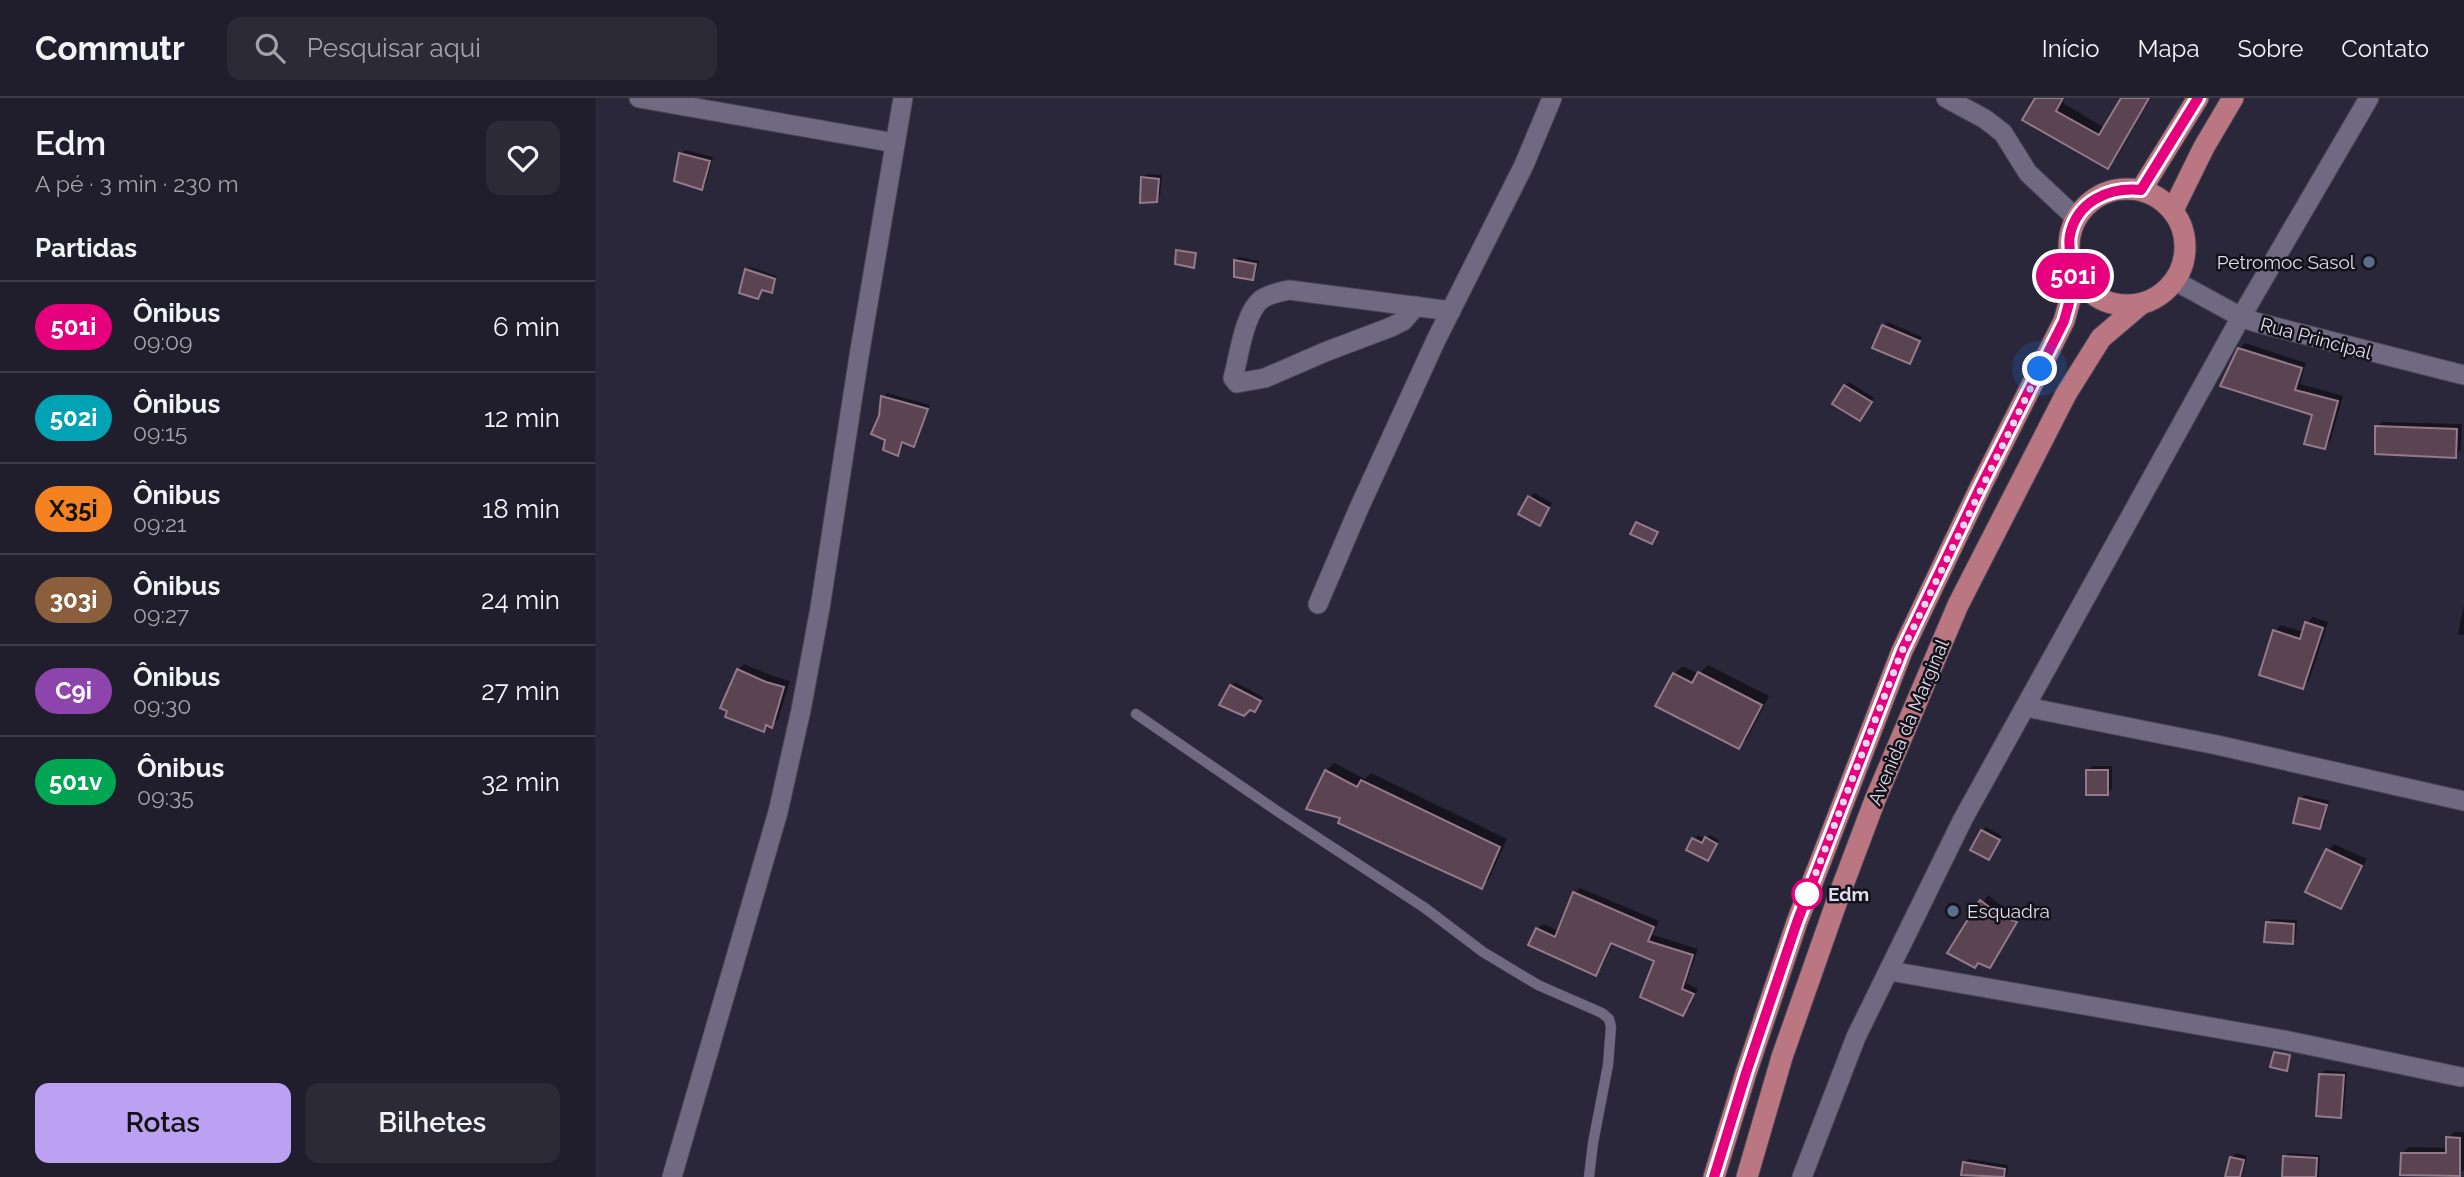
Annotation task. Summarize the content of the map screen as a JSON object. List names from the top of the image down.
{
  "streets": {
    "main road": ["Avenida da Marginal"],
    "street": ["Rua Principal"]
  },
  "crossings": [
    ["Rua Principal", "Avenida da Marginal"]
  ],
  "places": ["Petromoc Sasol", "Edm", "Esquadra"],
  "lines": ["bus line 501i"],
  "page": {
    "header": "Commutr",
    "search": "Pesquisar aqui",
    "nav": [
      "Início",
      "Mapa",
      "Sobre",
      "Contato"
    ],
    "heading": [
      ["Edm", "A pé · 3 min · 230 m"],
      "Partidas"
    ],
    "on_map": "501i",
    "list": [
      {
        "mark": "501i",
        "name": "Ônibus",
        "note": "09:09",
        "value": "6 min"
      },
      {
        "mark": "502i",
        "name": "Ônibus",
        "note": "09:15",
        "value": "12 min"
      },
      {
        "mark": "X35i",
        "name": "Ônibus",
        "note": "09:21",
        "value": "18 min"
      },
      {
        "mark": "303i",
        "name": "Ônibus",
        "note": "09:27",
        "value": "24 min"
      },
      {
        "mark": "C9i",
        "name": "Ônibus",
        "note": "09:30",
        "value": "27 min"
      },
      {
        "mark": "501v",
        "name": "Ônibus",
        "note": "09:35",
        "value": "32 min"
      }
    ],
    "buttons": ["Rotas", "Bilhetes"]
  }
}
